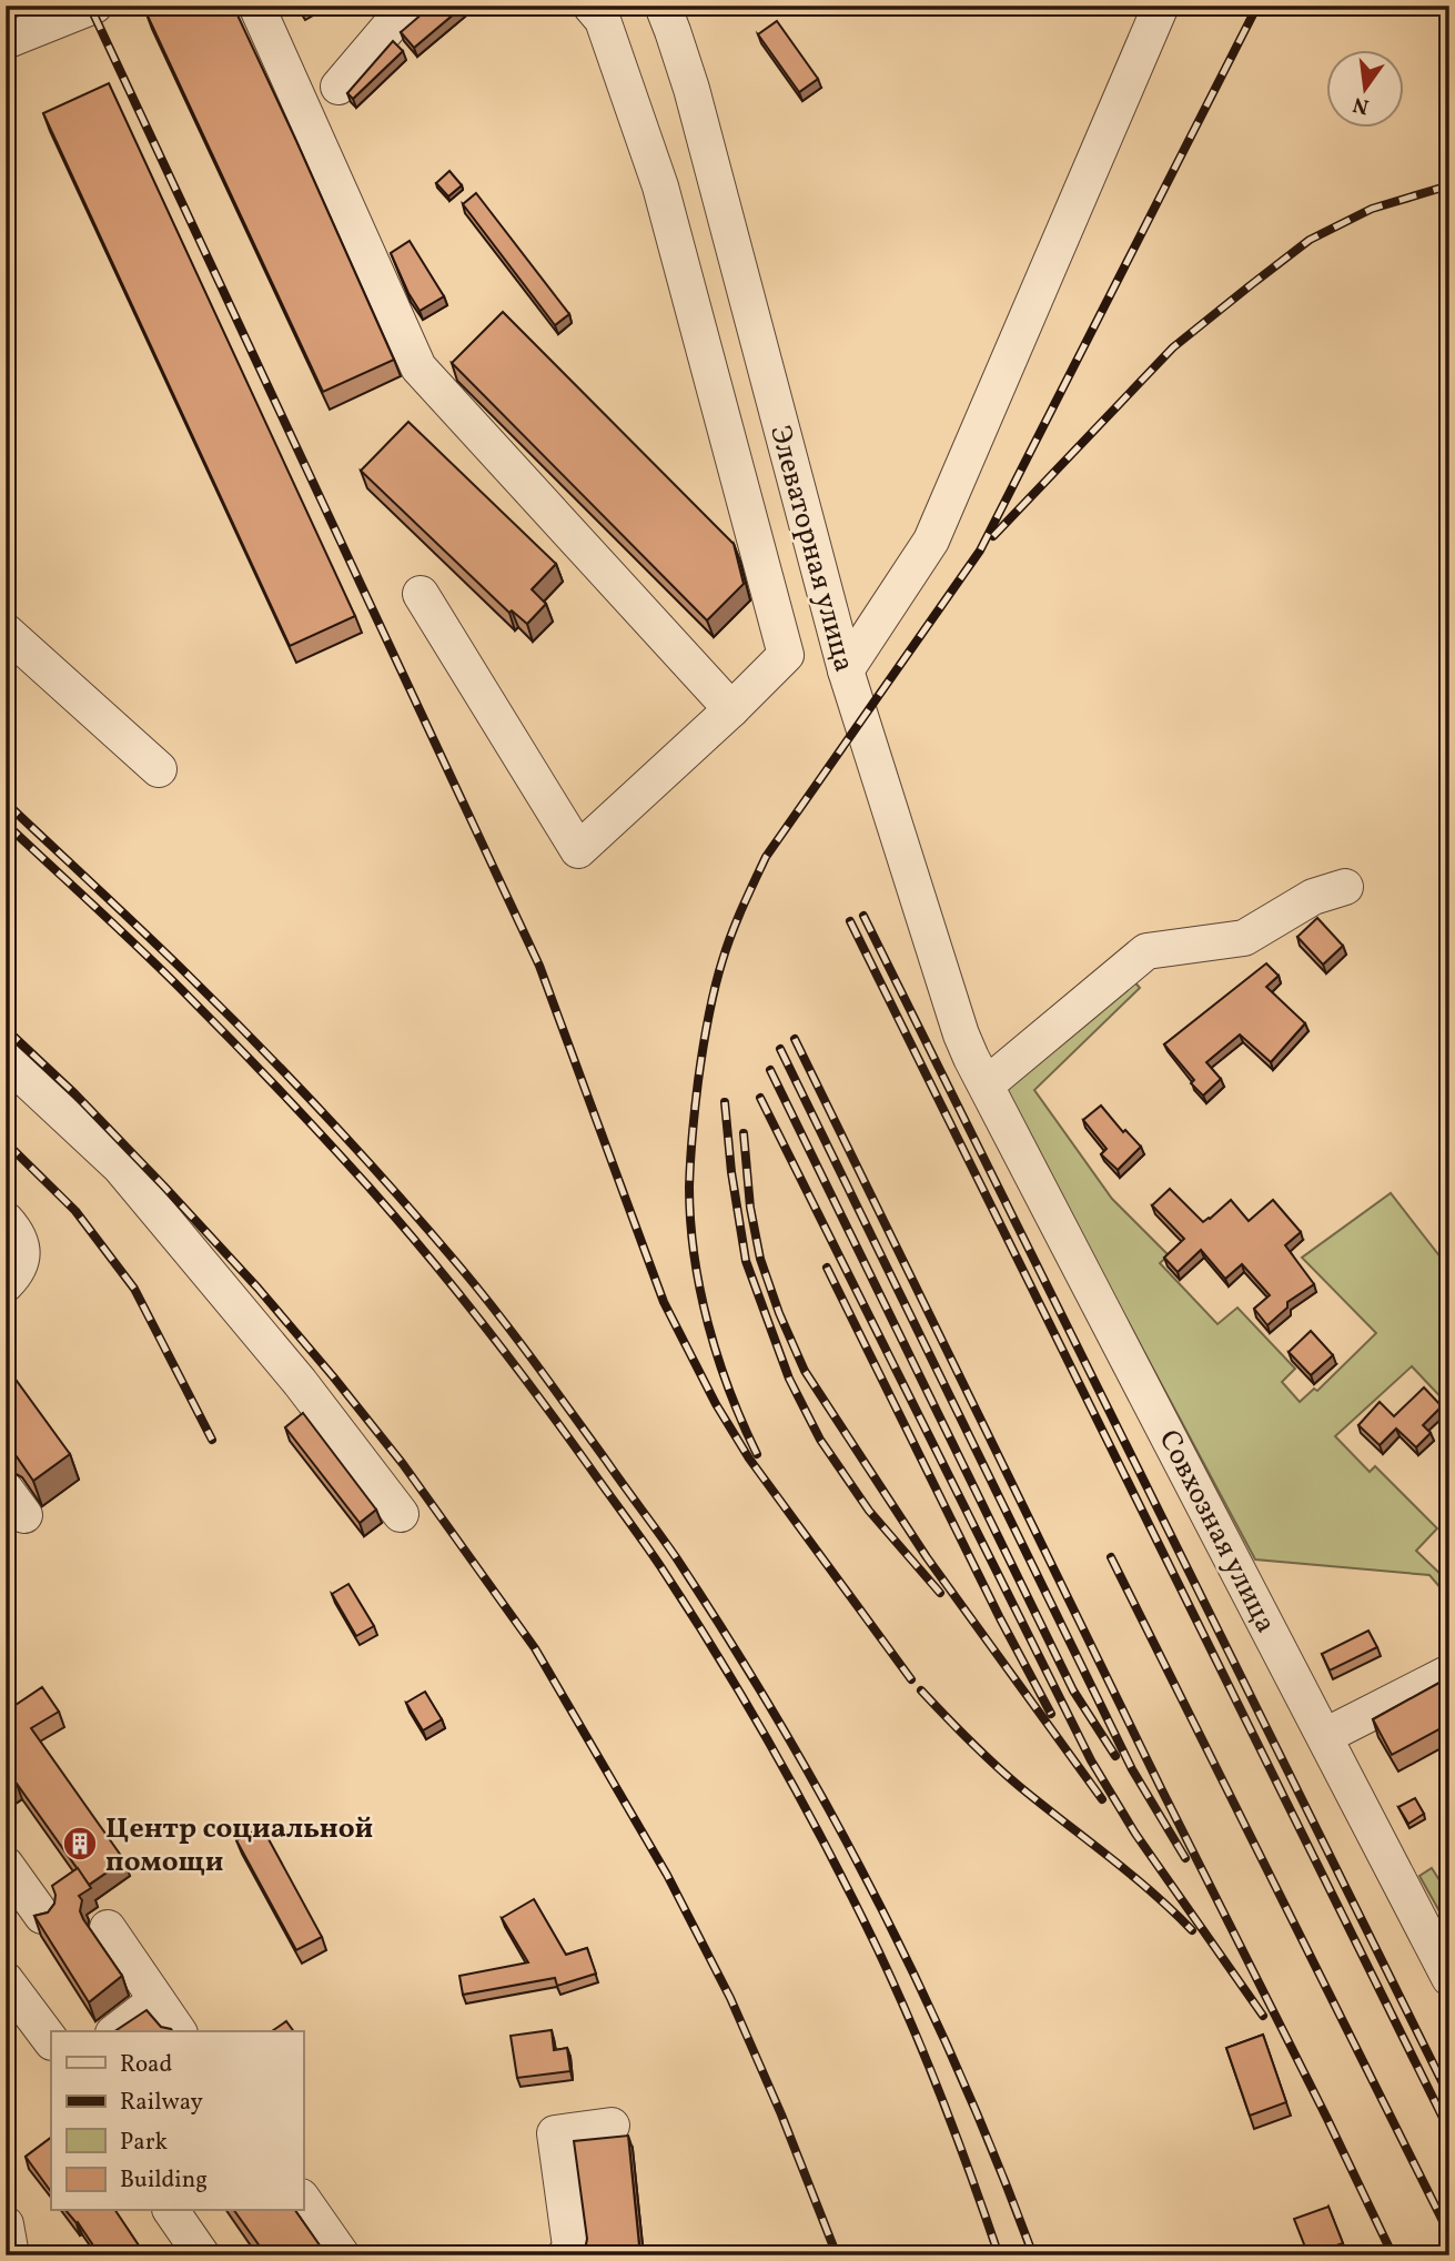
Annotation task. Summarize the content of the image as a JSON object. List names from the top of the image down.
{
  "streets": {
    "street": ["Элеваторная улица", "Совхозная улица"]
  },
  "crossings": [
    ["Элеваторная улица", "Совхозная улица"]
  ],
  "places": {
    "building": ["Центр социальной помощи"]
  },
  "legend": [
    "Road",
    "Railway",
    "Park",
    "Building"
  ],
  "north": "bottom"
}
